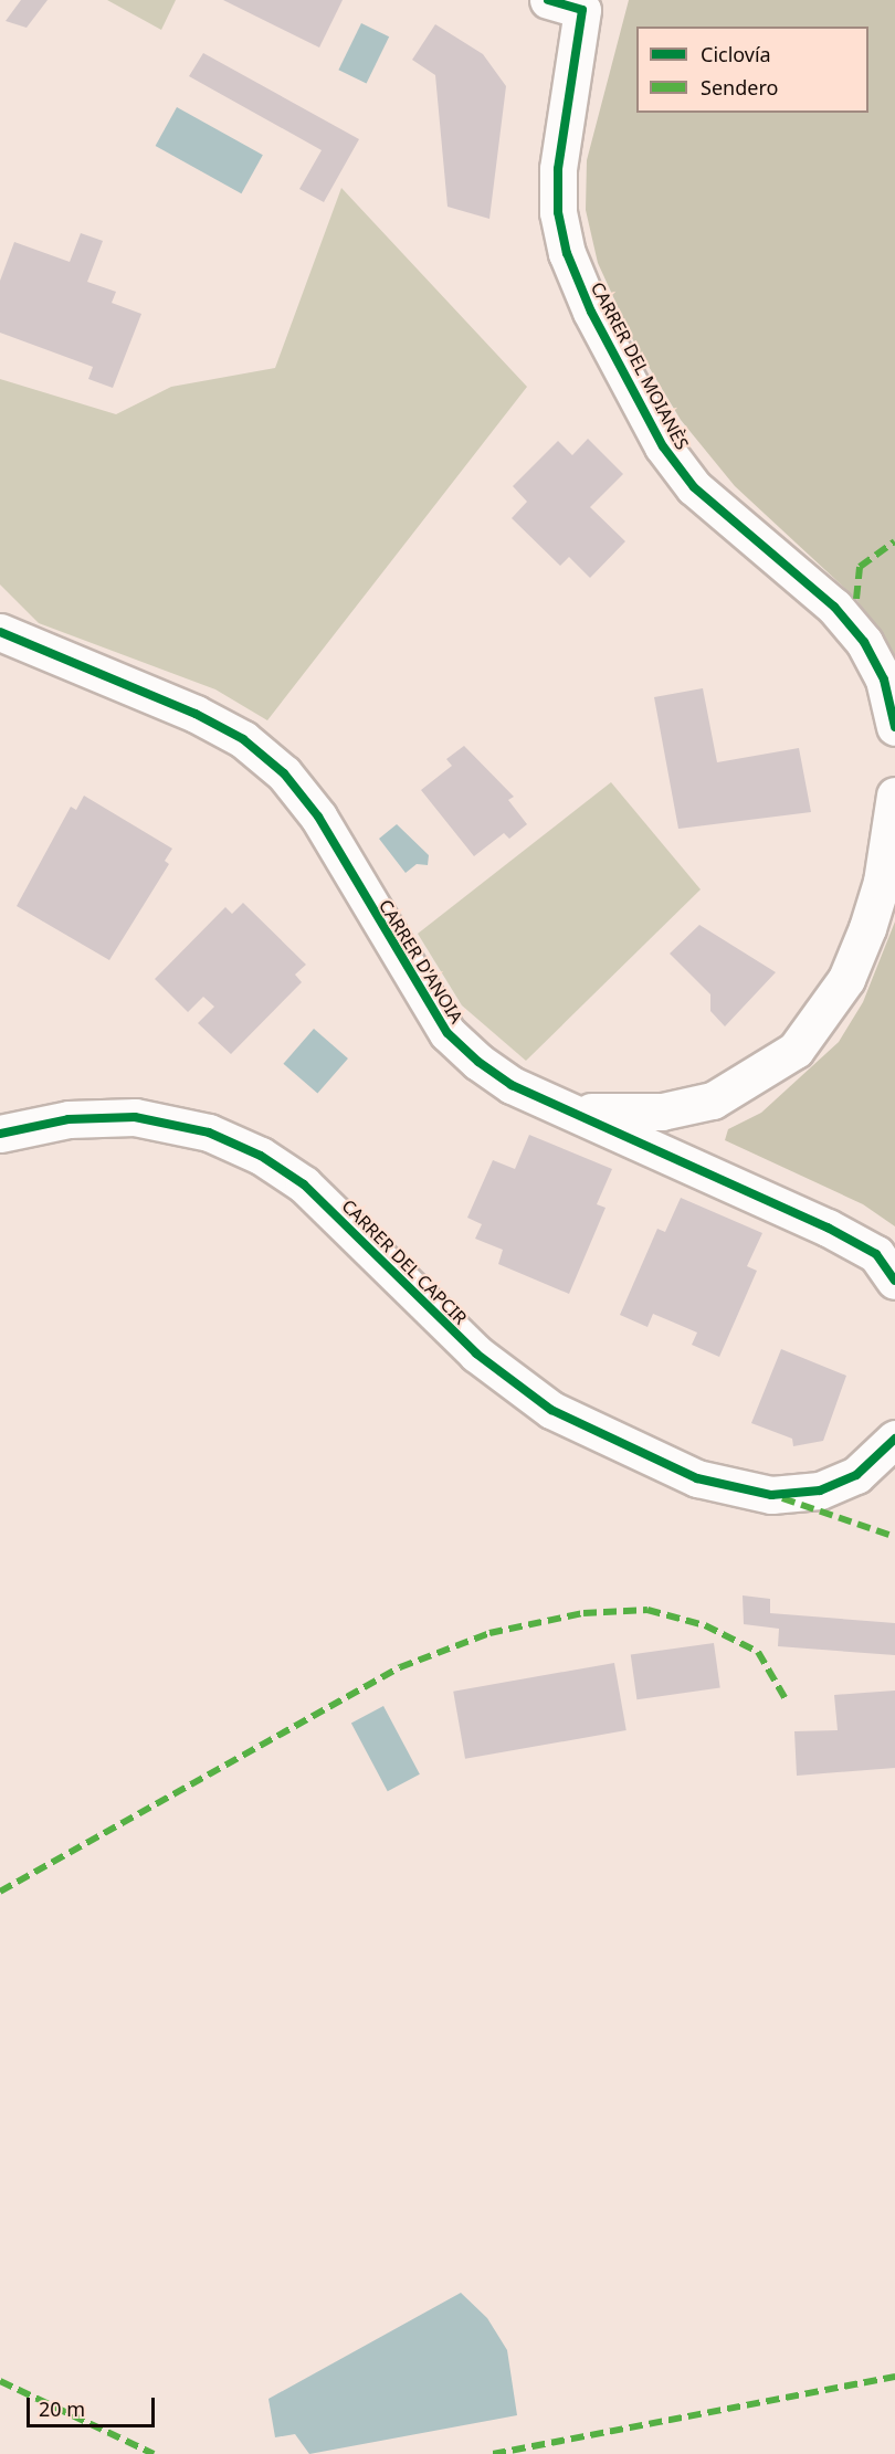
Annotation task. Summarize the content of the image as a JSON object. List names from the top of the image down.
{
  "streets": {
    "street": ["CARRER DEL MOIANÈS", "CARRER D'ANOIA", "CARRER DEL CAPCIR"]
  },
  "legend": ["Ciclovía", "Sendero"],
  "scale_bar": "20 m"
}
